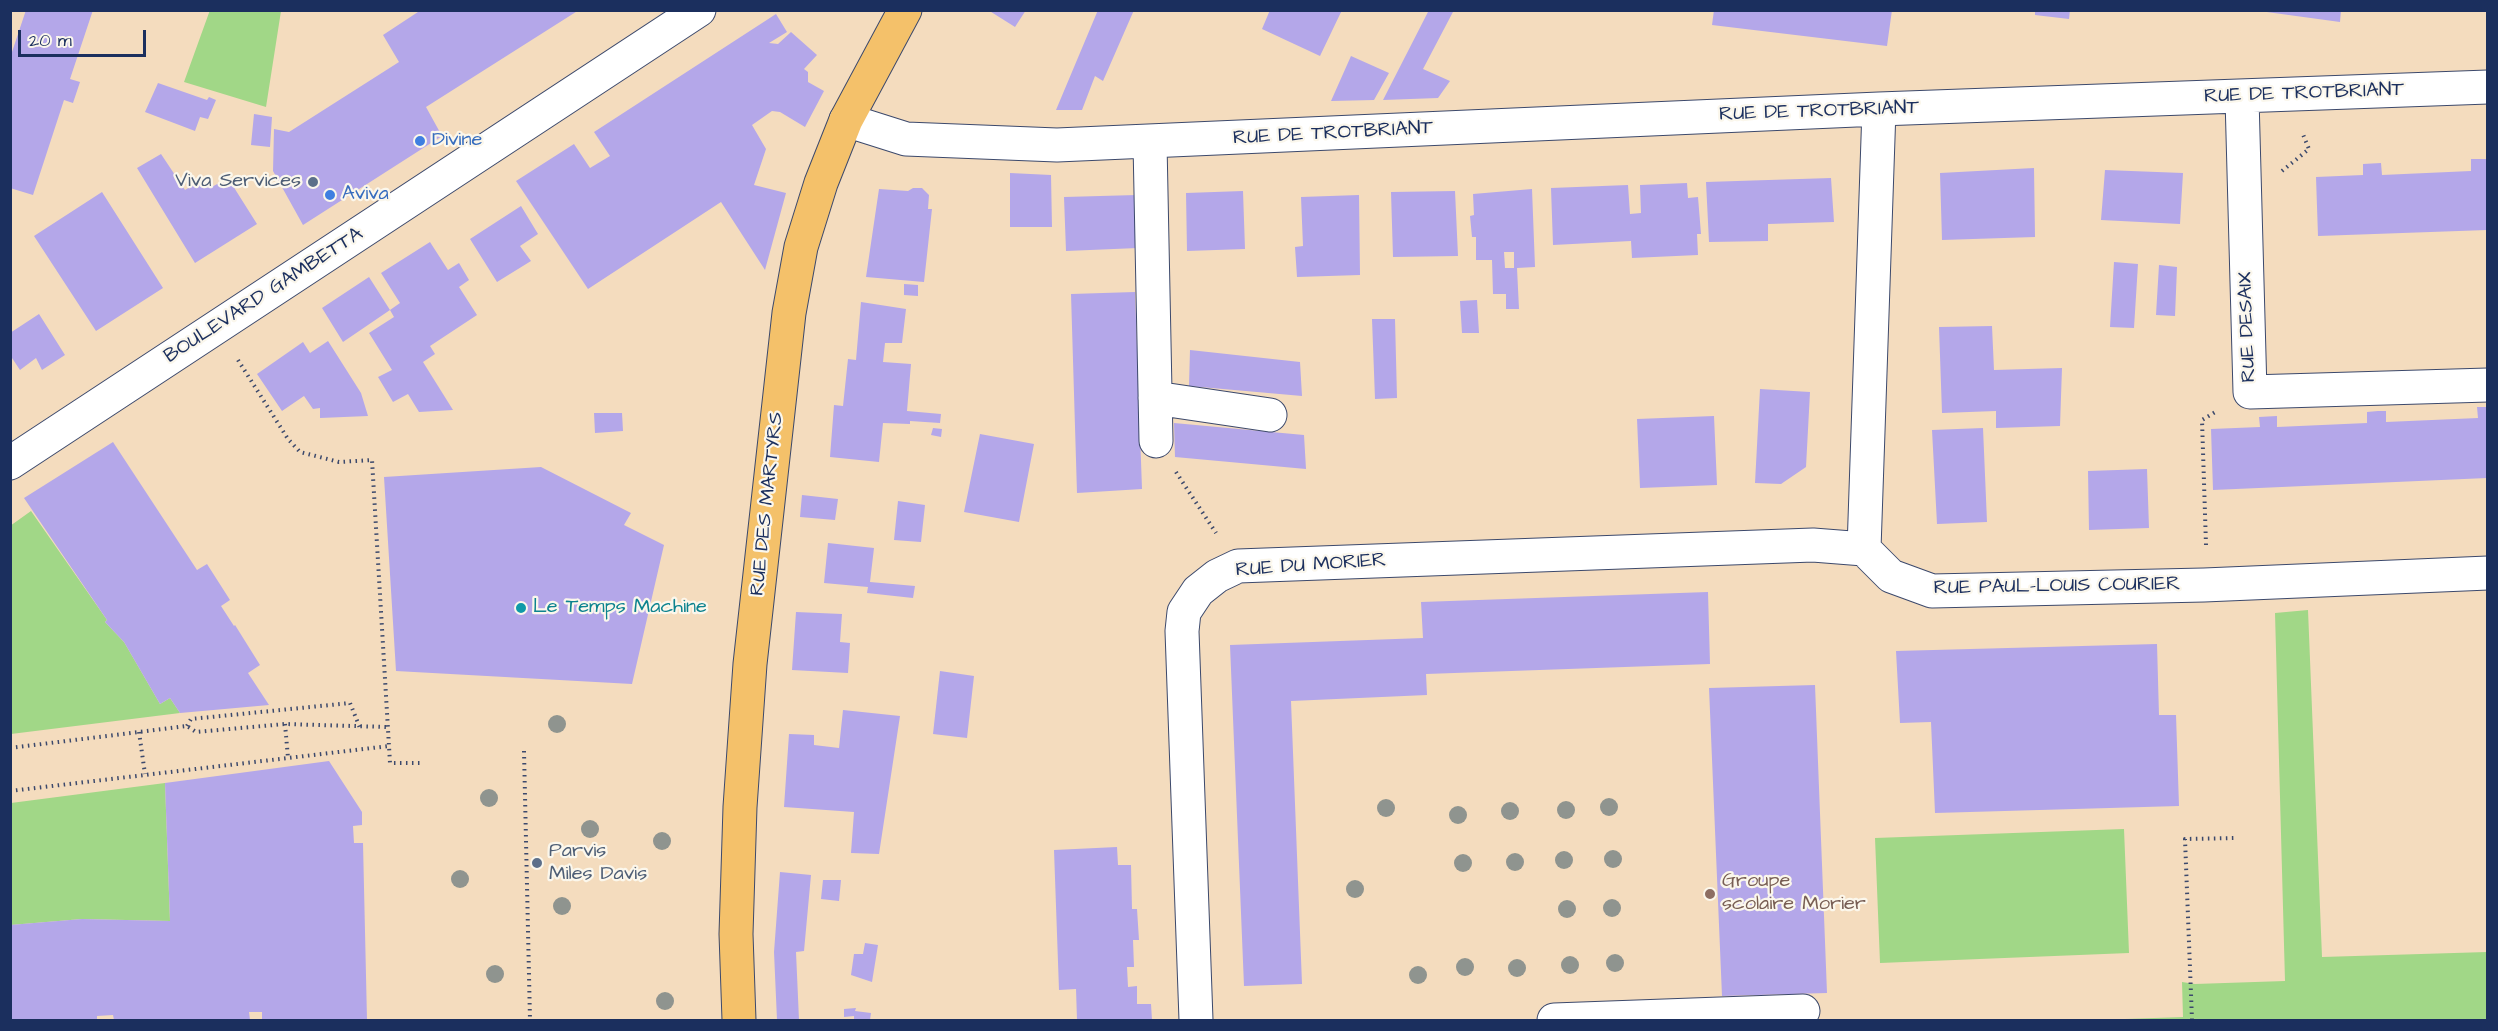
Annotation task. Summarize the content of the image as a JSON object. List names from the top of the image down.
{
  "streets": {
    "main road": ["RUE DES MARTYRS"],
    "street": [
      "RUE DE TROTBRIANT",
      "BOULEVARD GAMBETTA",
      "RUE DESAIX",
      "RUE DU MORIER",
      "RUE PAUL-LOUIS COURIER"
    ]
  },
  "crossings": [
    ["RUE DE TROTBRIANT", "RUE DESAIX"],
    ["RUE DE TROTBRIANT", "RUE DES MARTYRS"],
    ["RUE DU MORIER", "RUE PAUL-LOUIS COURIER"]
  ],
  "places": [
    "Divine",
    "Viva Services",
    "Aviva",
    "Le Temps Machine",
    "Parvis Miles Davis",
    "Groupe scolaire Morier"
  ],
  "scale_bar": "20 m"
}
